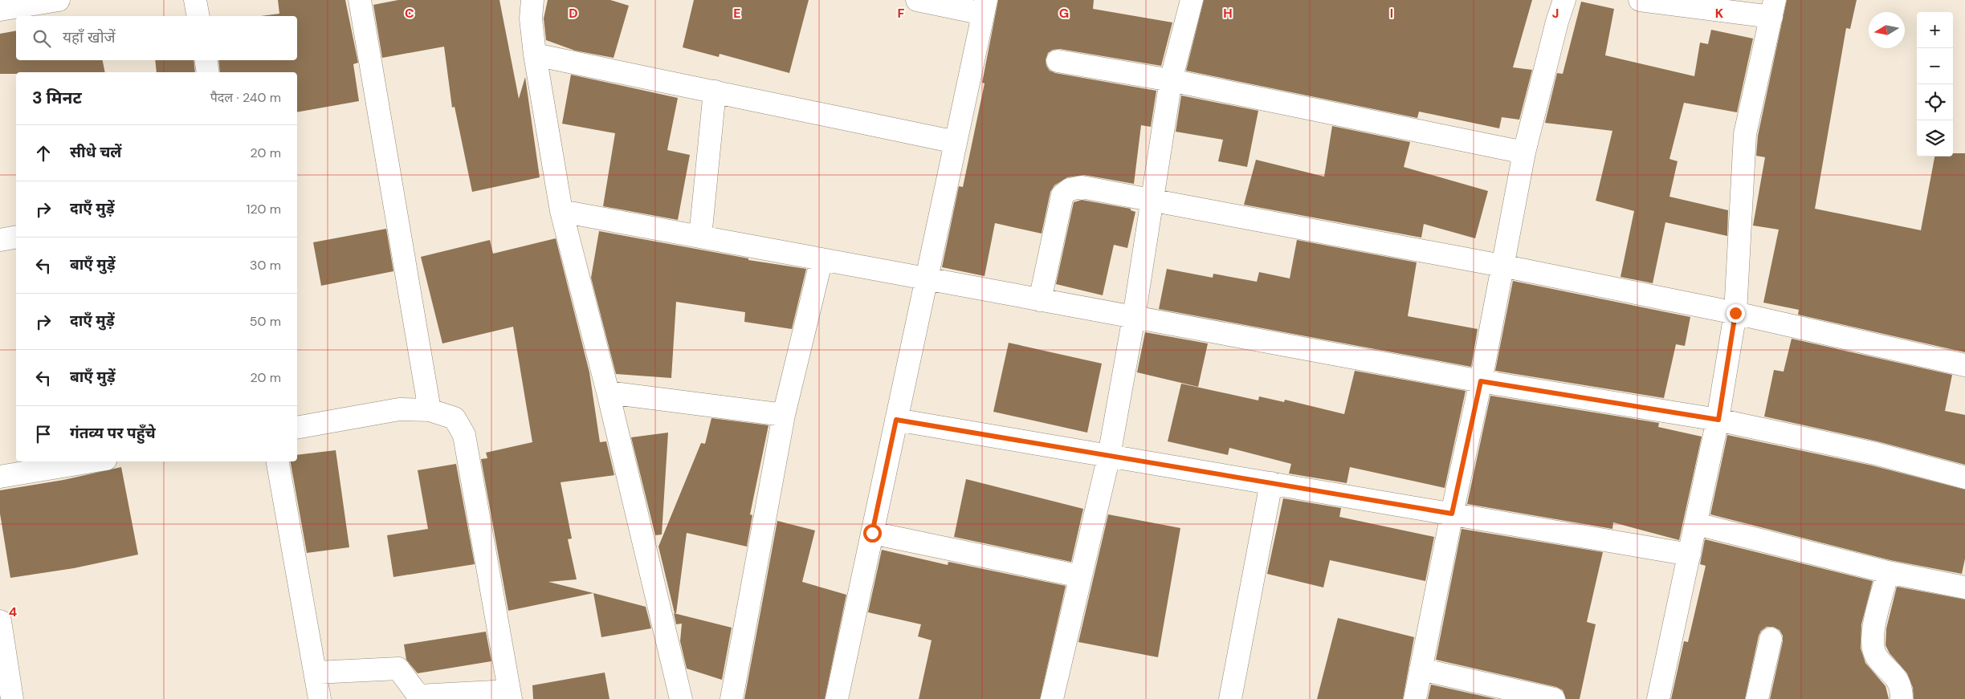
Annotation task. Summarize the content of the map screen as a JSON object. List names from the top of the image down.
{
  "north": "left",
  "page": {
    "map_buttons": ["+", "−"],
    "search": "यहाँ खोजें",
    "heading": ["3 मिनट", "पैदल · 240 m"],
    "list": [
      ["सीधे चलें", "20 m"],
      ["दाएँ मुड़ें", "120 m"],
      ["बाएँ मुड़ें", "30 m"],
      ["दाएँ मुड़ें", "50 m"],
      ["बाएँ मुड़ें", "20 m"],
      "गंतव्य पर पहुँचे"
    ]
  },
  "grid": {
    "columns": [
      "C",
      "D",
      "E",
      "F",
      "G",
      "H",
      "I",
      "J",
      "K"
    ],
    "rows": ["4"]
  }
}
